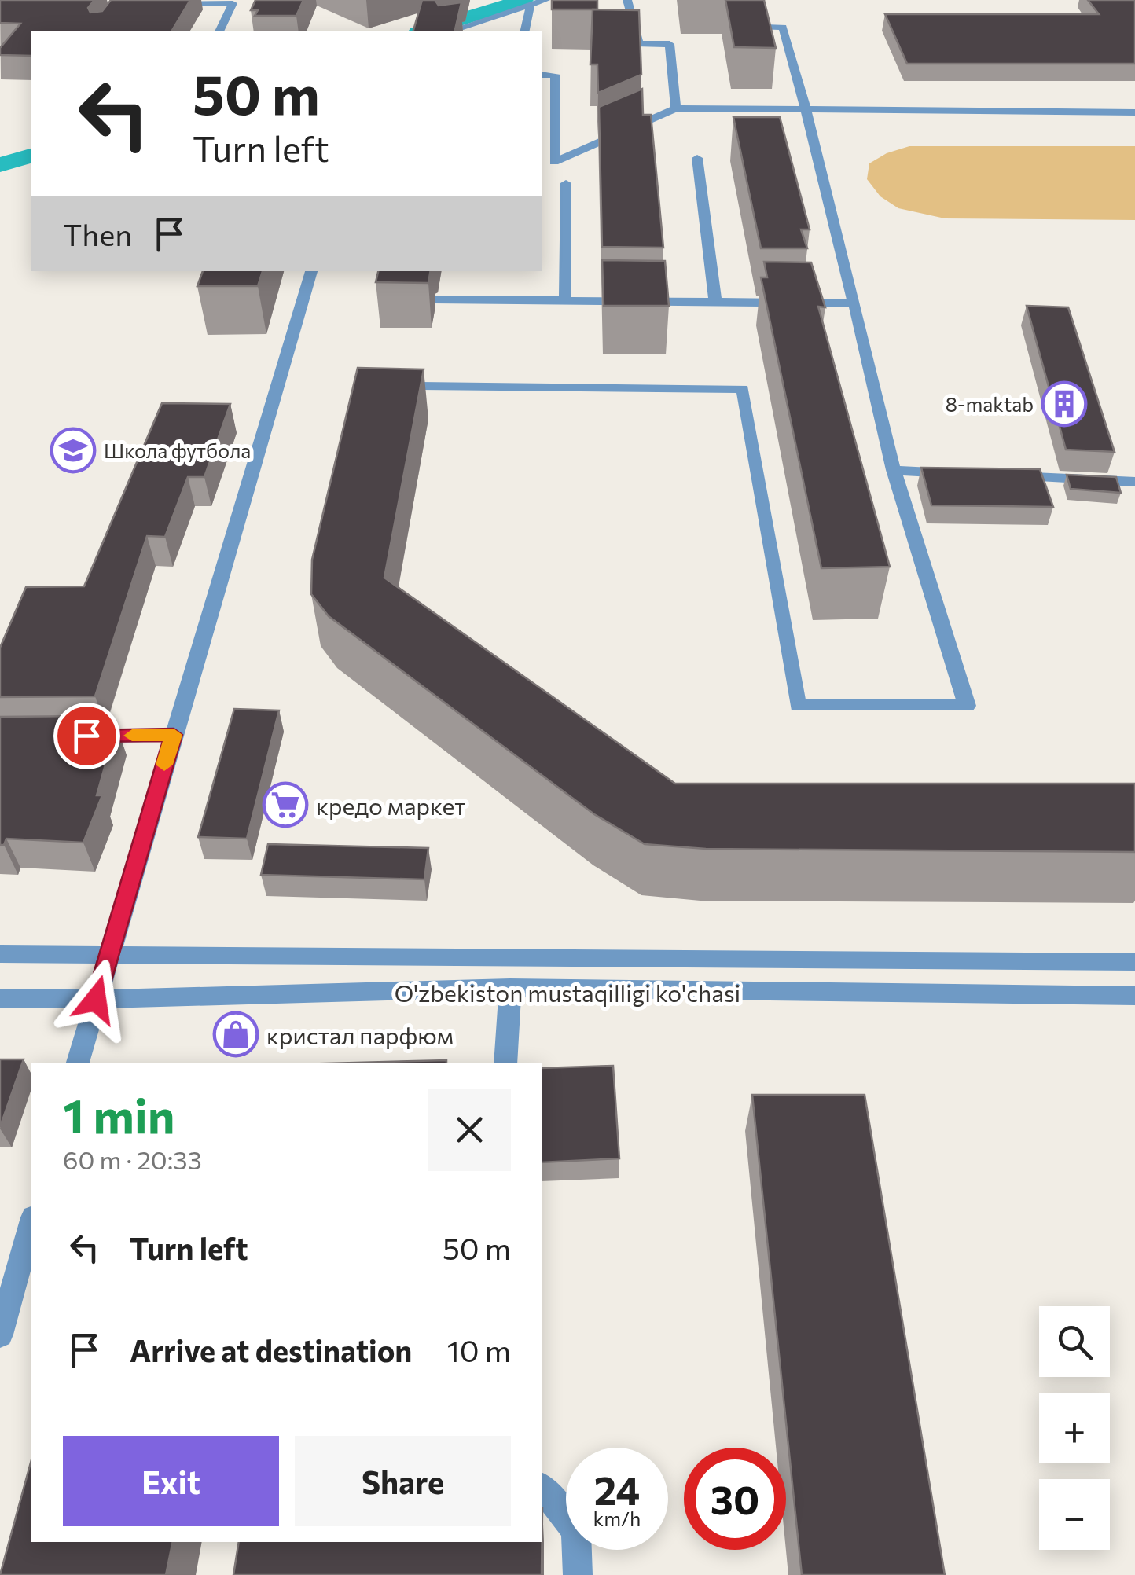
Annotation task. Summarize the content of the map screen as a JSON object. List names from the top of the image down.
{
  "streets": {
    "street": ["O'zbekiston mustaqilligi ko'chasi"]
  },
  "places": {
    "building": ["8-maktab"],
    "school or university": ["Школа футбола"],
    "supermarket": ["кредо маркет"],
    "shop": ["кристал парфюм"]
  },
  "page": {
    "turn": ["50 m", "Turn left"],
    "then": "Then",
    "heading": ["1 min", "60 m · 20:33"],
    "list": [
      {
        "name": "Turn left",
        "value": "50 m"
      },
      {
        "name": "Arrive at destination",
        "value": "10 m"
      }
    ],
    "map_buttons": ["+", "−"],
    "buttons": ["Exit", "Share"],
    "speed": "24 km/h",
    "limit": "30"
  }
}
